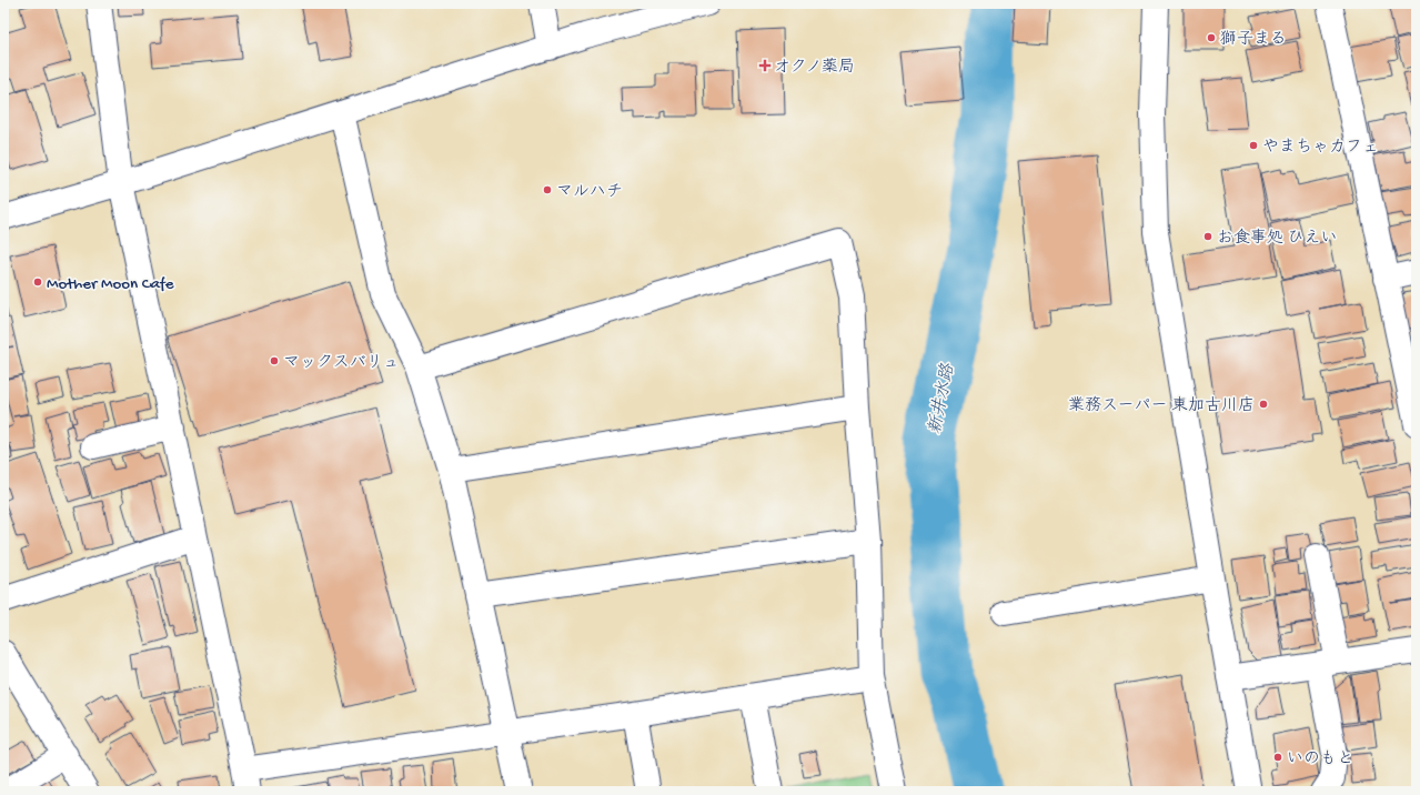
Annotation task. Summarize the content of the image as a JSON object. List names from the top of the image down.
{
  "water": ["新井水路"],
  "places": {
    "other": [
      "獅子まる",
      "やまちゃカフェ",
      "マルハチ",
      "お食事処 ひえい",
      "Mother Moon Cafe",
      "マックスバリュ",
      "業務スーパー 東加古川店",
      "いのもと"
    ],
    "health": ["オクノ薬局"]
  }
}
